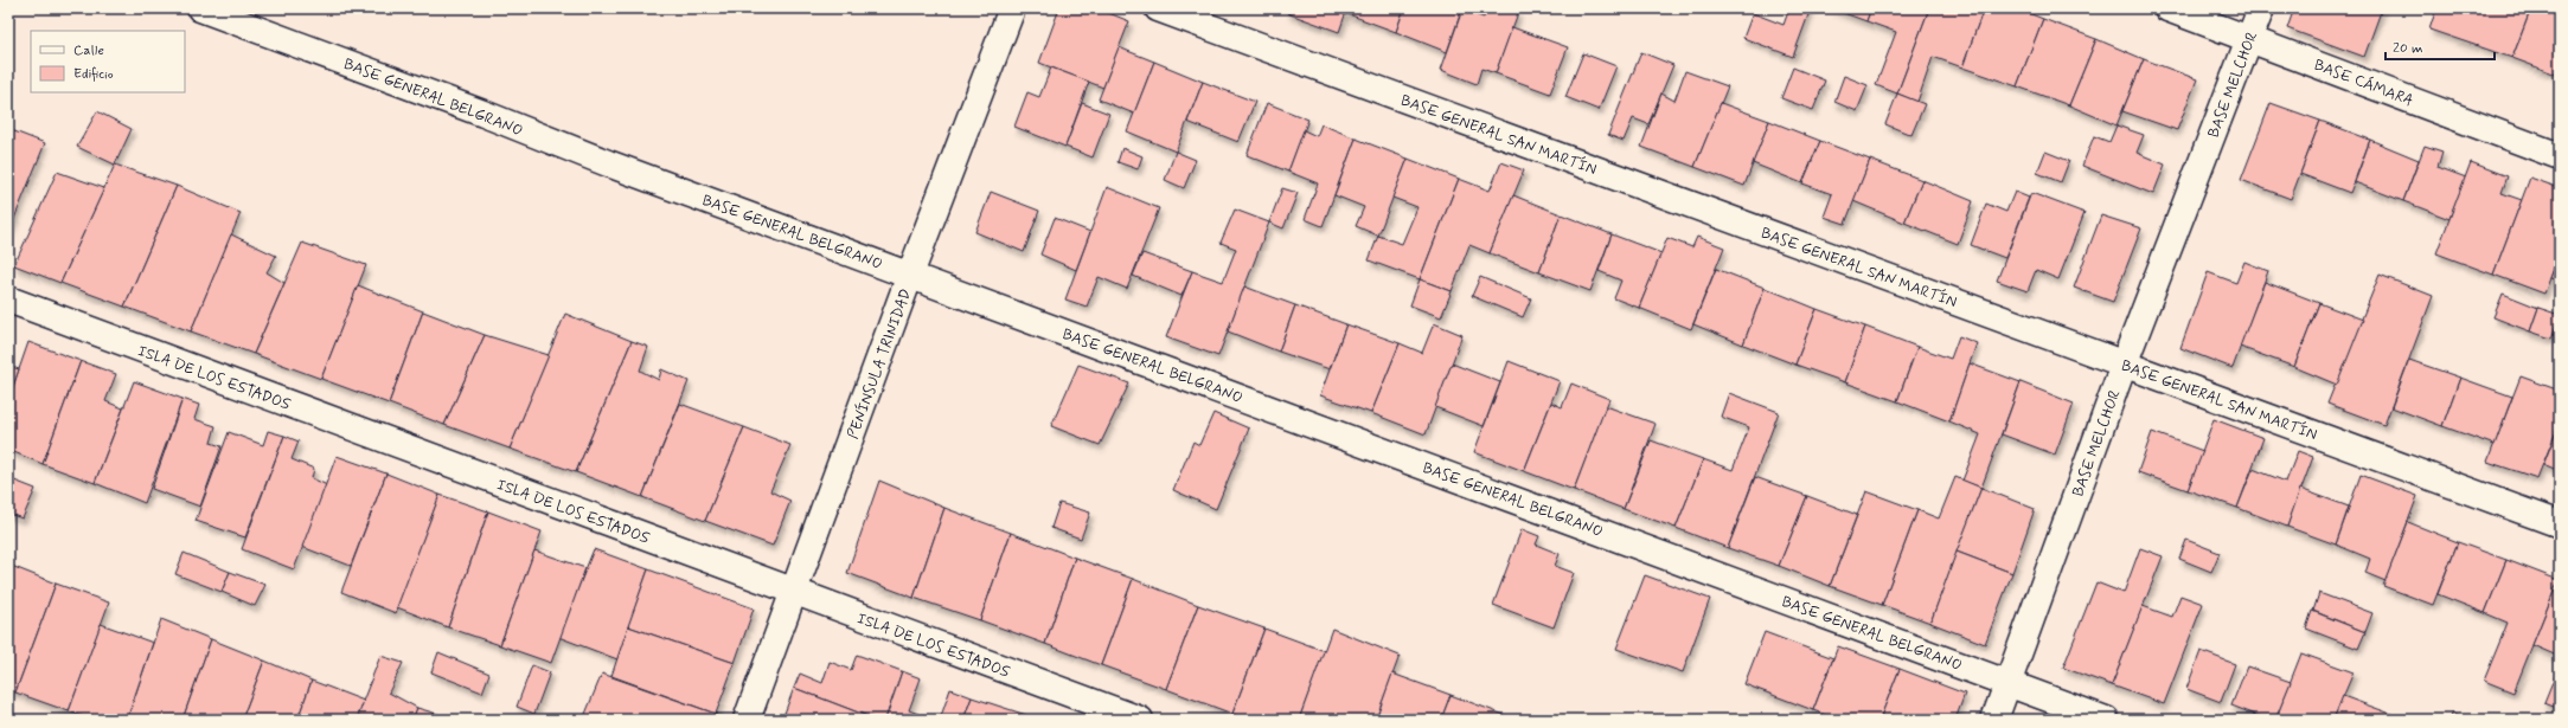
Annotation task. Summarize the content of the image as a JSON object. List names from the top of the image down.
{
  "streets": {
    "street": [
      "BASE CÁMARA",
      "BASE MELCHOR",
      "BASE GENERAL BELGRANO",
      "BASE GENERAL SAN MARTÍN",
      "PENÍNSULA TRINIDAD",
      "ISLA DE LOS ESTADOS"
    ]
  },
  "crossings": [
    ["BASE CÁMARA", "BASE MELCHOR"],
    ["BASE MELCHOR", "BASE GENERAL BELGRANO"],
    ["BASE MELCHOR", "BASE GENERAL SAN MARTÍN"],
    ["BASE GENERAL BELGRANO", "PENÍNSULA TRINIDAD"],
    ["PENÍNSULA TRINIDAD", "ISLA DE LOS ESTADOS"]
  ],
  "legend": ["Calle", "Edificio"],
  "scale_bar": "20 m"
}
